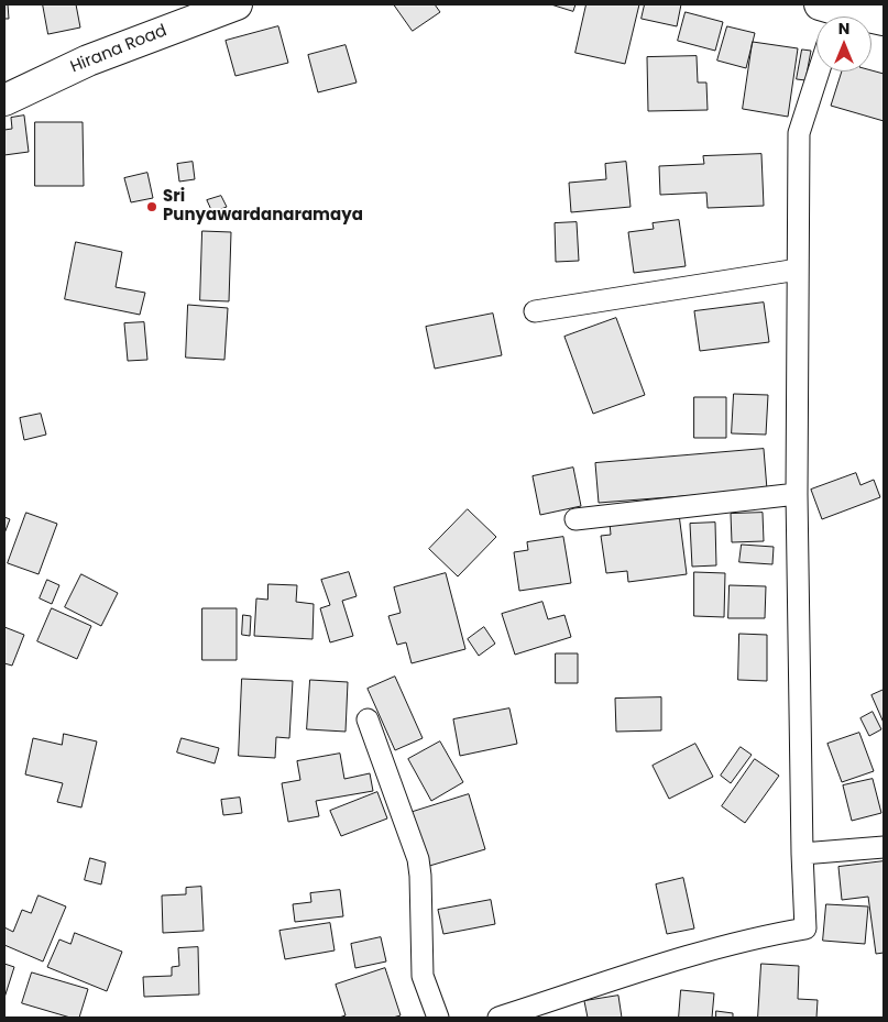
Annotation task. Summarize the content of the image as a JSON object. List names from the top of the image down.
{
  "streets": {
    "street": ["Hirana Road"]
  },
  "places": ["Sri Punyawardanaramaya"],
  "north": "top"
}
